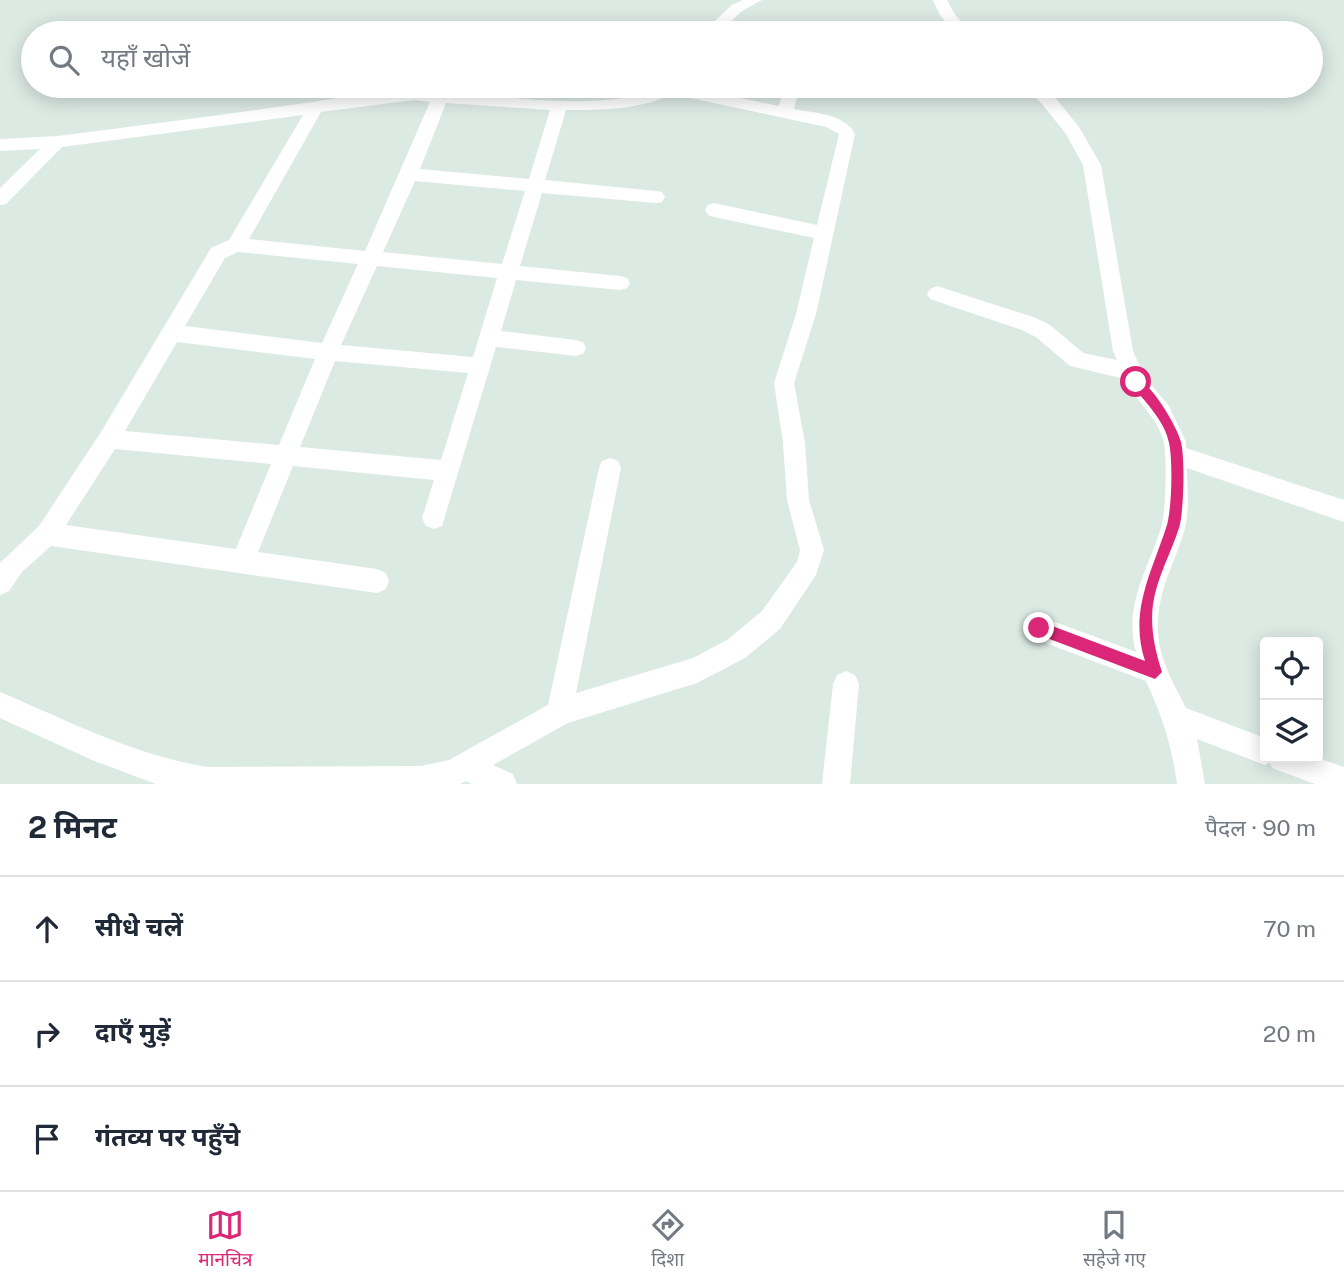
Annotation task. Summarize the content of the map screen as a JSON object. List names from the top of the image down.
{
  "page": {
    "search": "यहाँ खोजें",
    "heading": ["2 मिनट", "पैदल · 90 m"],
    "list": [
      ["सीधे चलें", "70 m"],
      ["दाएँ मुड़ें", "20 m"],
      "गंतव्य पर पहुँचे"
    ],
    "nav": ["मानचित्र", "दिशा", "सहेजे गए"]
  }
}
